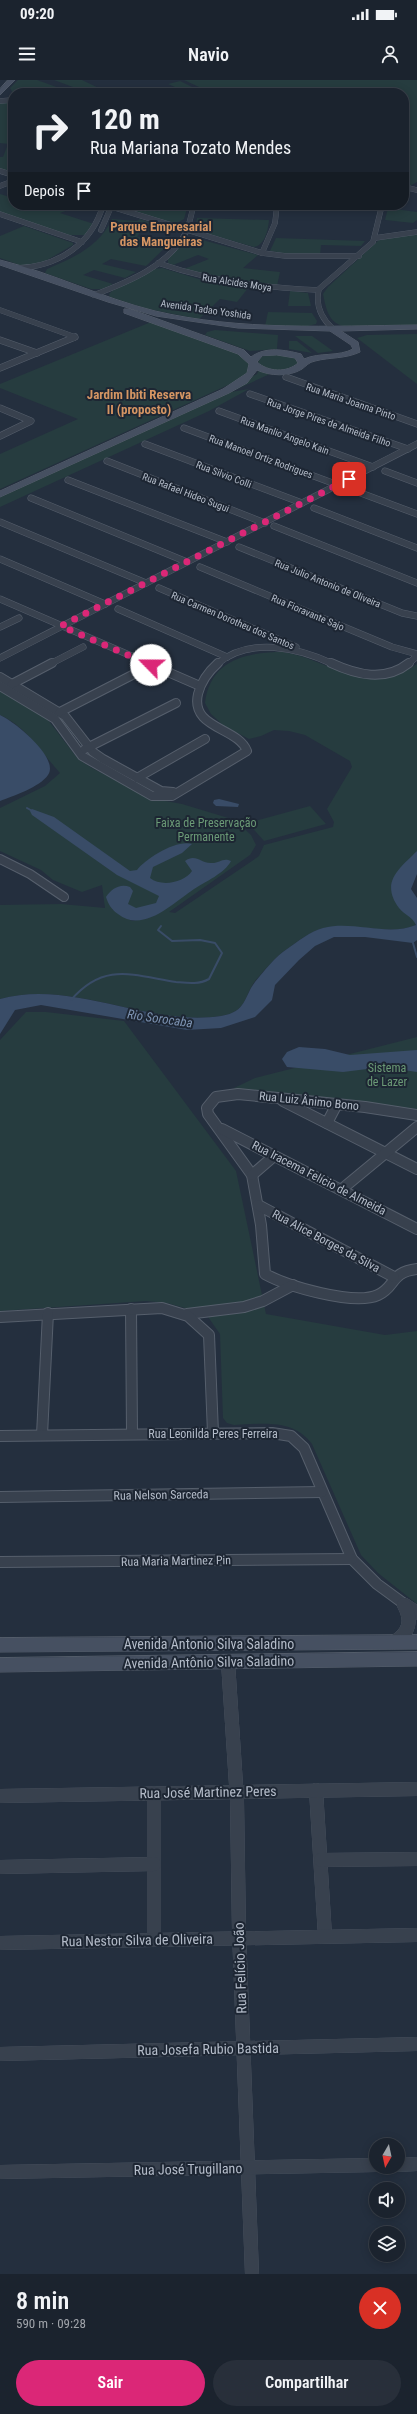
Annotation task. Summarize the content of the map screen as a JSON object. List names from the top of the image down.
{
  "streets": {
    "main road": ["Avenida Tadao Yoshida", "Avenida Antonio Silva Saladino", "Avenida Antônio Silva Saladino"],
    "street": [
      "Rua Alcides Moya",
      "Rua Maria Joanna Pinto",
      "Rua Jorge Pires de Almeida Filho",
      "Rua Manlio Angelo Kain",
      "Rua Manoel Ortiz Rodrigues",
      "Rua Silvio Colli",
      "Rua Rafael Hideo Sugui",
      "Rua Julio Antonio de Oliveira",
      "Rua Fioravante Sajo",
      "Rua Carmen Dorotheu dos Santos",
      "Rua Luiz Ânimo Bono",
      "Rua Iracema Felício de Almeida",
      "Rua Alice Borges da Silva",
      "Rua Leonilda Peres Ferreira",
      "Rua Nelson Sarceda",
      "Rua Maria Martinez Pin",
      "Rua José Martinez Peres",
      "Rua Nestor Silva de Oliveira",
      "Rua Felício João",
      "Rua Josefa Rubio Bastida",
      "Rua José Trugillano"
    ]
  },
  "crossings": [
    ["Rua Fioravante Sajo", "Rua Carmen Dorotheu dos Santos"],
    ["Rua Luiz Ânimo Bono", "Rua Iracema Felício de Almeida"],
    ["Rua Leonilda Peres Ferreira", "Rua Nelson Sarceda"],
    ["Rua Leonilda Peres Ferreira", "Rua Maria Martinez Pin"],
    ["Avenida Antônio Silva Saladino", "Rua Felício João"],
    ["Rua José Martinez Peres", "Rua Felício João"],
    ["Rua Nestor Silva de Oliveira", "Rua Felício João"],
    ["Rua Felício João", "Rua Josefa Rubio Bastida"],
    ["Rua Felício João", "Rua José Trugillano"]
  ],
  "districts": ["Parque Empresarial das Mangueiras", "Jardim Ibiti Reserva II (proposto)"],
  "water": ["Rio Sorocaba"],
  "parks": ["Faixa de Preservação Permanente", "Sistema de Lazer"],
  "north": "bottom",
  "page": {
    "status": "09:20",
    "header": "Navio",
    "turn": ["120 m", "Rua Mariana Tozato Mendes"],
    "then": "Depois",
    "heading": ["8 min", "590 m · 09:28"],
    "buttons": ["Sair", "Compartilhar"]
  }
}
